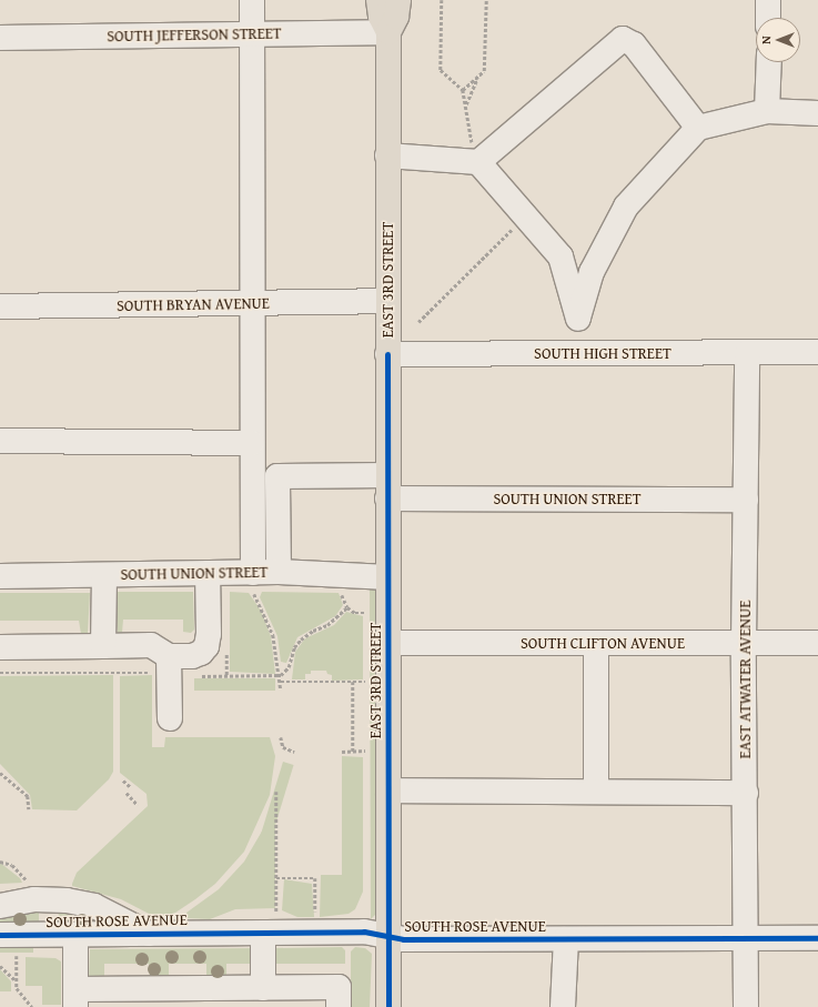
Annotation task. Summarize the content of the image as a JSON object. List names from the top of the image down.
{
  "streets": {
    "main road": ["EAST 3RD STREET"],
    "street": [
      "SOUTH JEFFERSON STREET",
      "SOUTH BRYAN AVENUE",
      "SOUTH HIGH STREET",
      "SOUTH UNION STREET",
      "SOUTH CLIFTON AVENUE",
      "EAST ATWATER AVENUE",
      "SOUTH ROSE AVENUE"
    ]
  },
  "crossings": [
    ["SOUTH JEFFERSON STREET", "EAST 3RD STREET"],
    ["EAST 3RD STREET", "SOUTH BRYAN AVENUE"],
    ["EAST 3RD STREET", "SOUTH HIGH STREET"],
    ["EAST 3RD STREET", "SOUTH UNION STREET"],
    ["EAST 3RD STREET", "SOUTH CLIFTON AVENUE"],
    ["EAST 3RD STREET", "SOUTH ROSE AVENUE"],
    ["SOUTH HIGH STREET", "EAST ATWATER AVENUE"],
    ["SOUTH UNION STREET", "EAST ATWATER AVENUE"],
    ["SOUTH CLIFTON AVENUE", "EAST ATWATER AVENUE"],
    ["EAST ATWATER AVENUE", "SOUTH ROSE AVENUE"]
  ],
  "north": "left"
}
